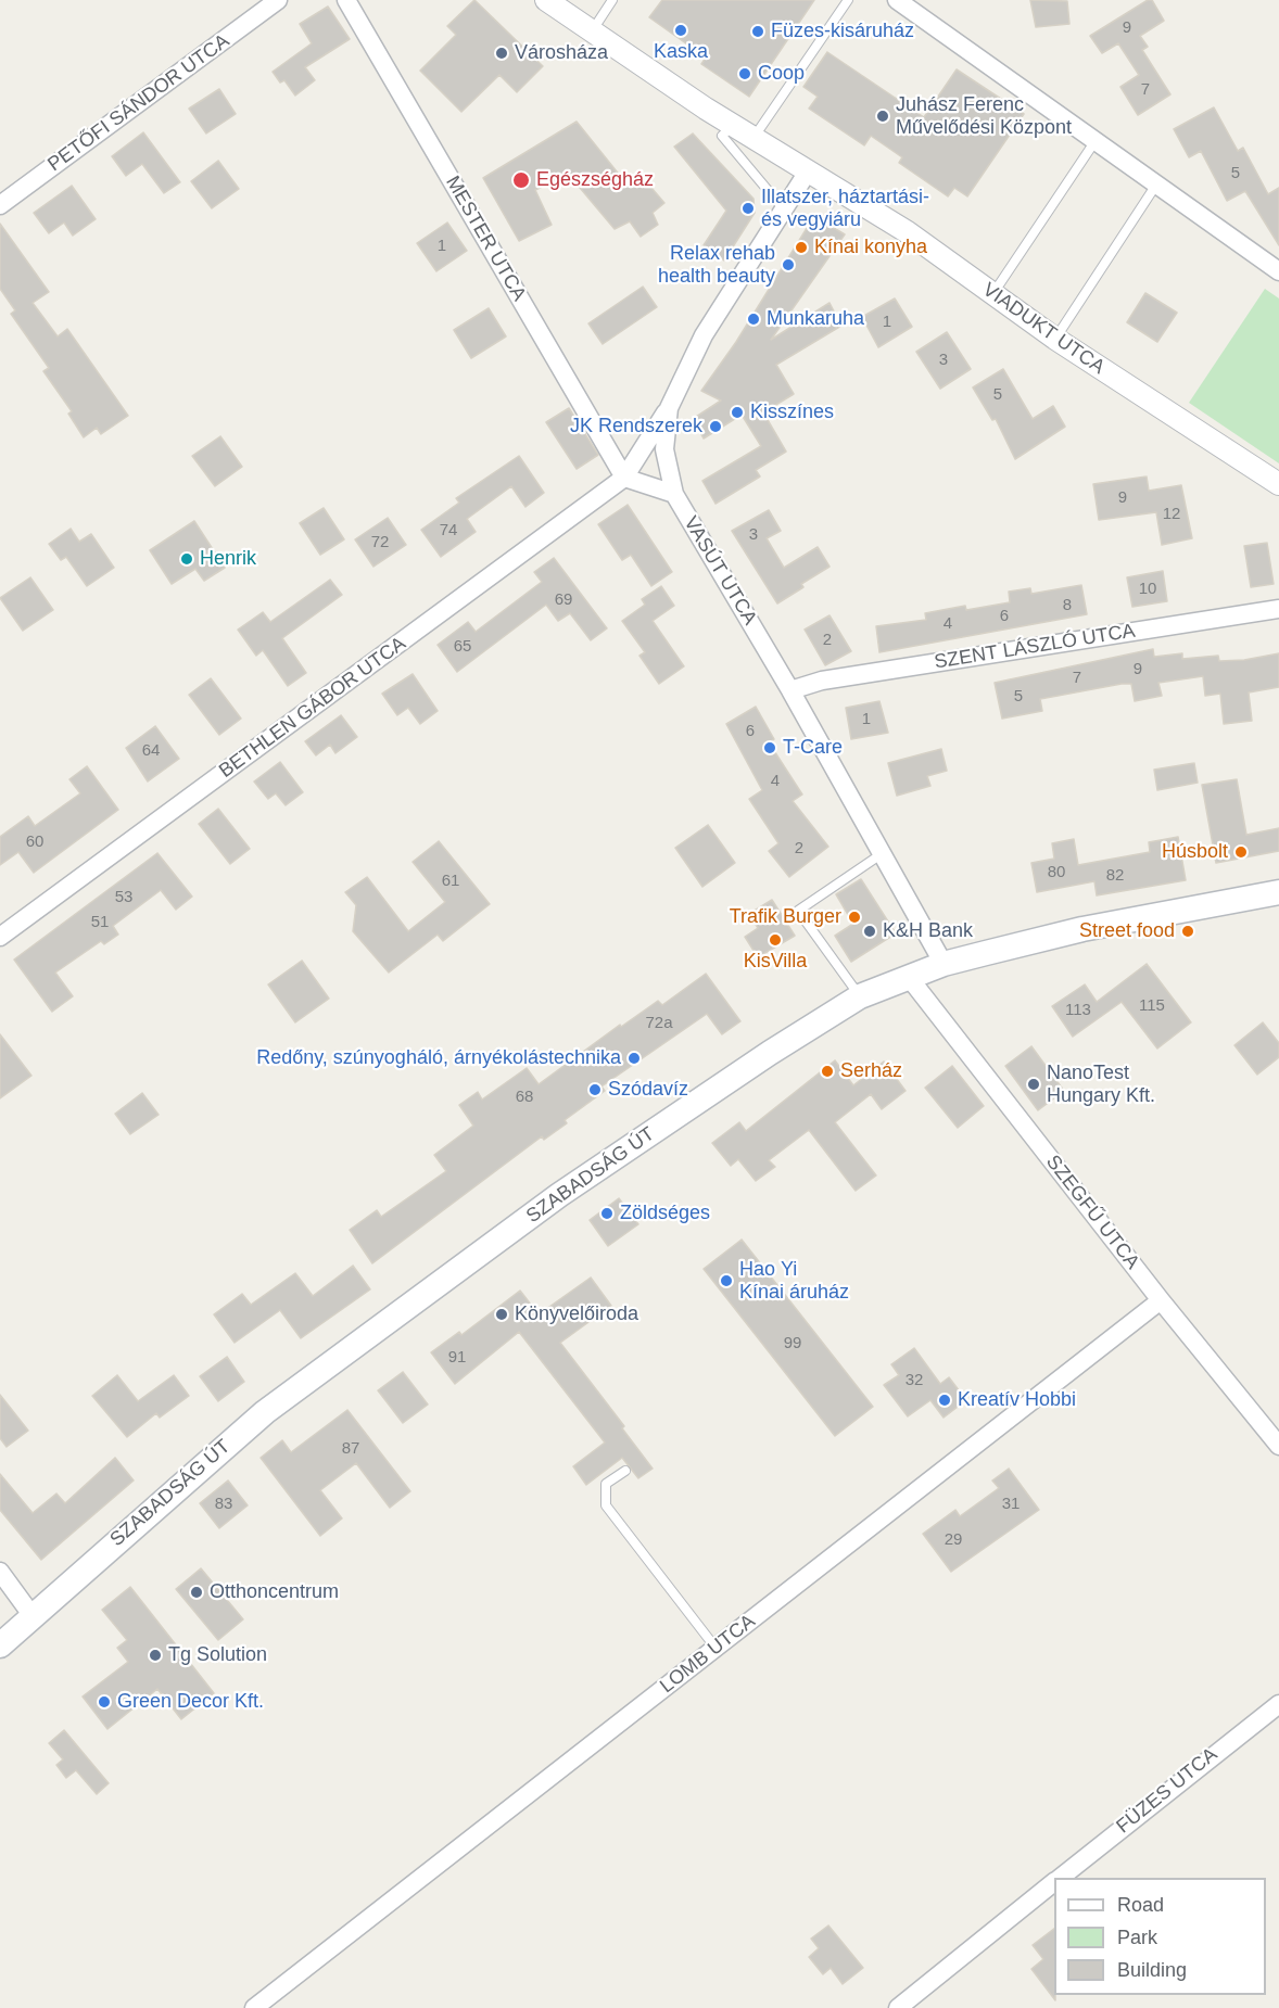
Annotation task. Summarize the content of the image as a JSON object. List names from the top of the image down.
{
  "streets": {
    "main road": ["SZABADSÁG ÚT"],
    "street": [
      "PETŐFI SÁNDOR UTCA",
      "MESTER UTCA",
      "VIADUKT UTCA",
      "VASÚT UTCA",
      "SZENT LÁSZLÓ UTCA",
      "BETHLEN GÁBOR UTCA",
      "SZEGFŰ UTCA",
      "LOMB UTCA",
      "FÜZES UTCA"
    ]
  },
  "crossings": [
    ["MESTER UTCA", "BETHLEN GÁBOR UTCA"],
    ["VIADUKT UTCA", "VASÚT UTCA"],
    ["VASÚT UTCA", "SZENT LÁSZLÓ UTCA"],
    ["VASÚT UTCA", "BETHLEN GÁBOR UTCA"],
    ["VASÚT UTCA", "SZABADSÁG ÚT"],
    ["SZABADSÁG ÚT", "SZEGFŰ UTCA"],
    ["SZEGFŰ UTCA", "LOMB UTCA"]
  ],
  "places": [
    "Kaska",
    "Füzes-kisáruház",
    "Városháza",
    "Coop",
    "Juhász Ferenc Művelődési Központ",
    "Egészségház",
    "Illatszer, háztartási- és vegyiáru",
    "Kínai konyha",
    "Relax rehab health beauty",
    "Munkaruha",
    "Kisszínes",
    "JK Rendszerek",
    "Henrik",
    "T-Care",
    "Húsbolt",
    "Trafik Burger",
    "K&H Bank",
    "Street food",
    "KisVilla",
    "Redőny, szúnyogháló, árnyékolástechnika",
    "Serház",
    "NanoTest Hungary Kft.",
    "Szódavíz",
    "Zöldséges",
    "Hao Yi Kínai áruház",
    "Könyvelőiroda",
    "Kreatív Hobbi",
    "Otthoncentrum",
    "Tg Solution",
    "Green Decor Kft."
  ],
  "house_numbers": [
    "9",
    "7",
    "5",
    "1",
    "1",
    "3",
    "5",
    "9",
    "12",
    "74",
    "3",
    "72",
    "10",
    "69",
    "8",
    "6",
    "4",
    "2",
    "65",
    "9",
    "7",
    "5",
    "1",
    "6",
    "64",
    "4",
    "60",
    "2",
    "80",
    "82",
    "61",
    "53",
    "51",
    "115",
    "113",
    "72a",
    "68",
    "99",
    "91",
    "32",
    "87",
    "83",
    "31",
    "29"
  ],
  "legend": ["Road", "Park", "Building"]
}
